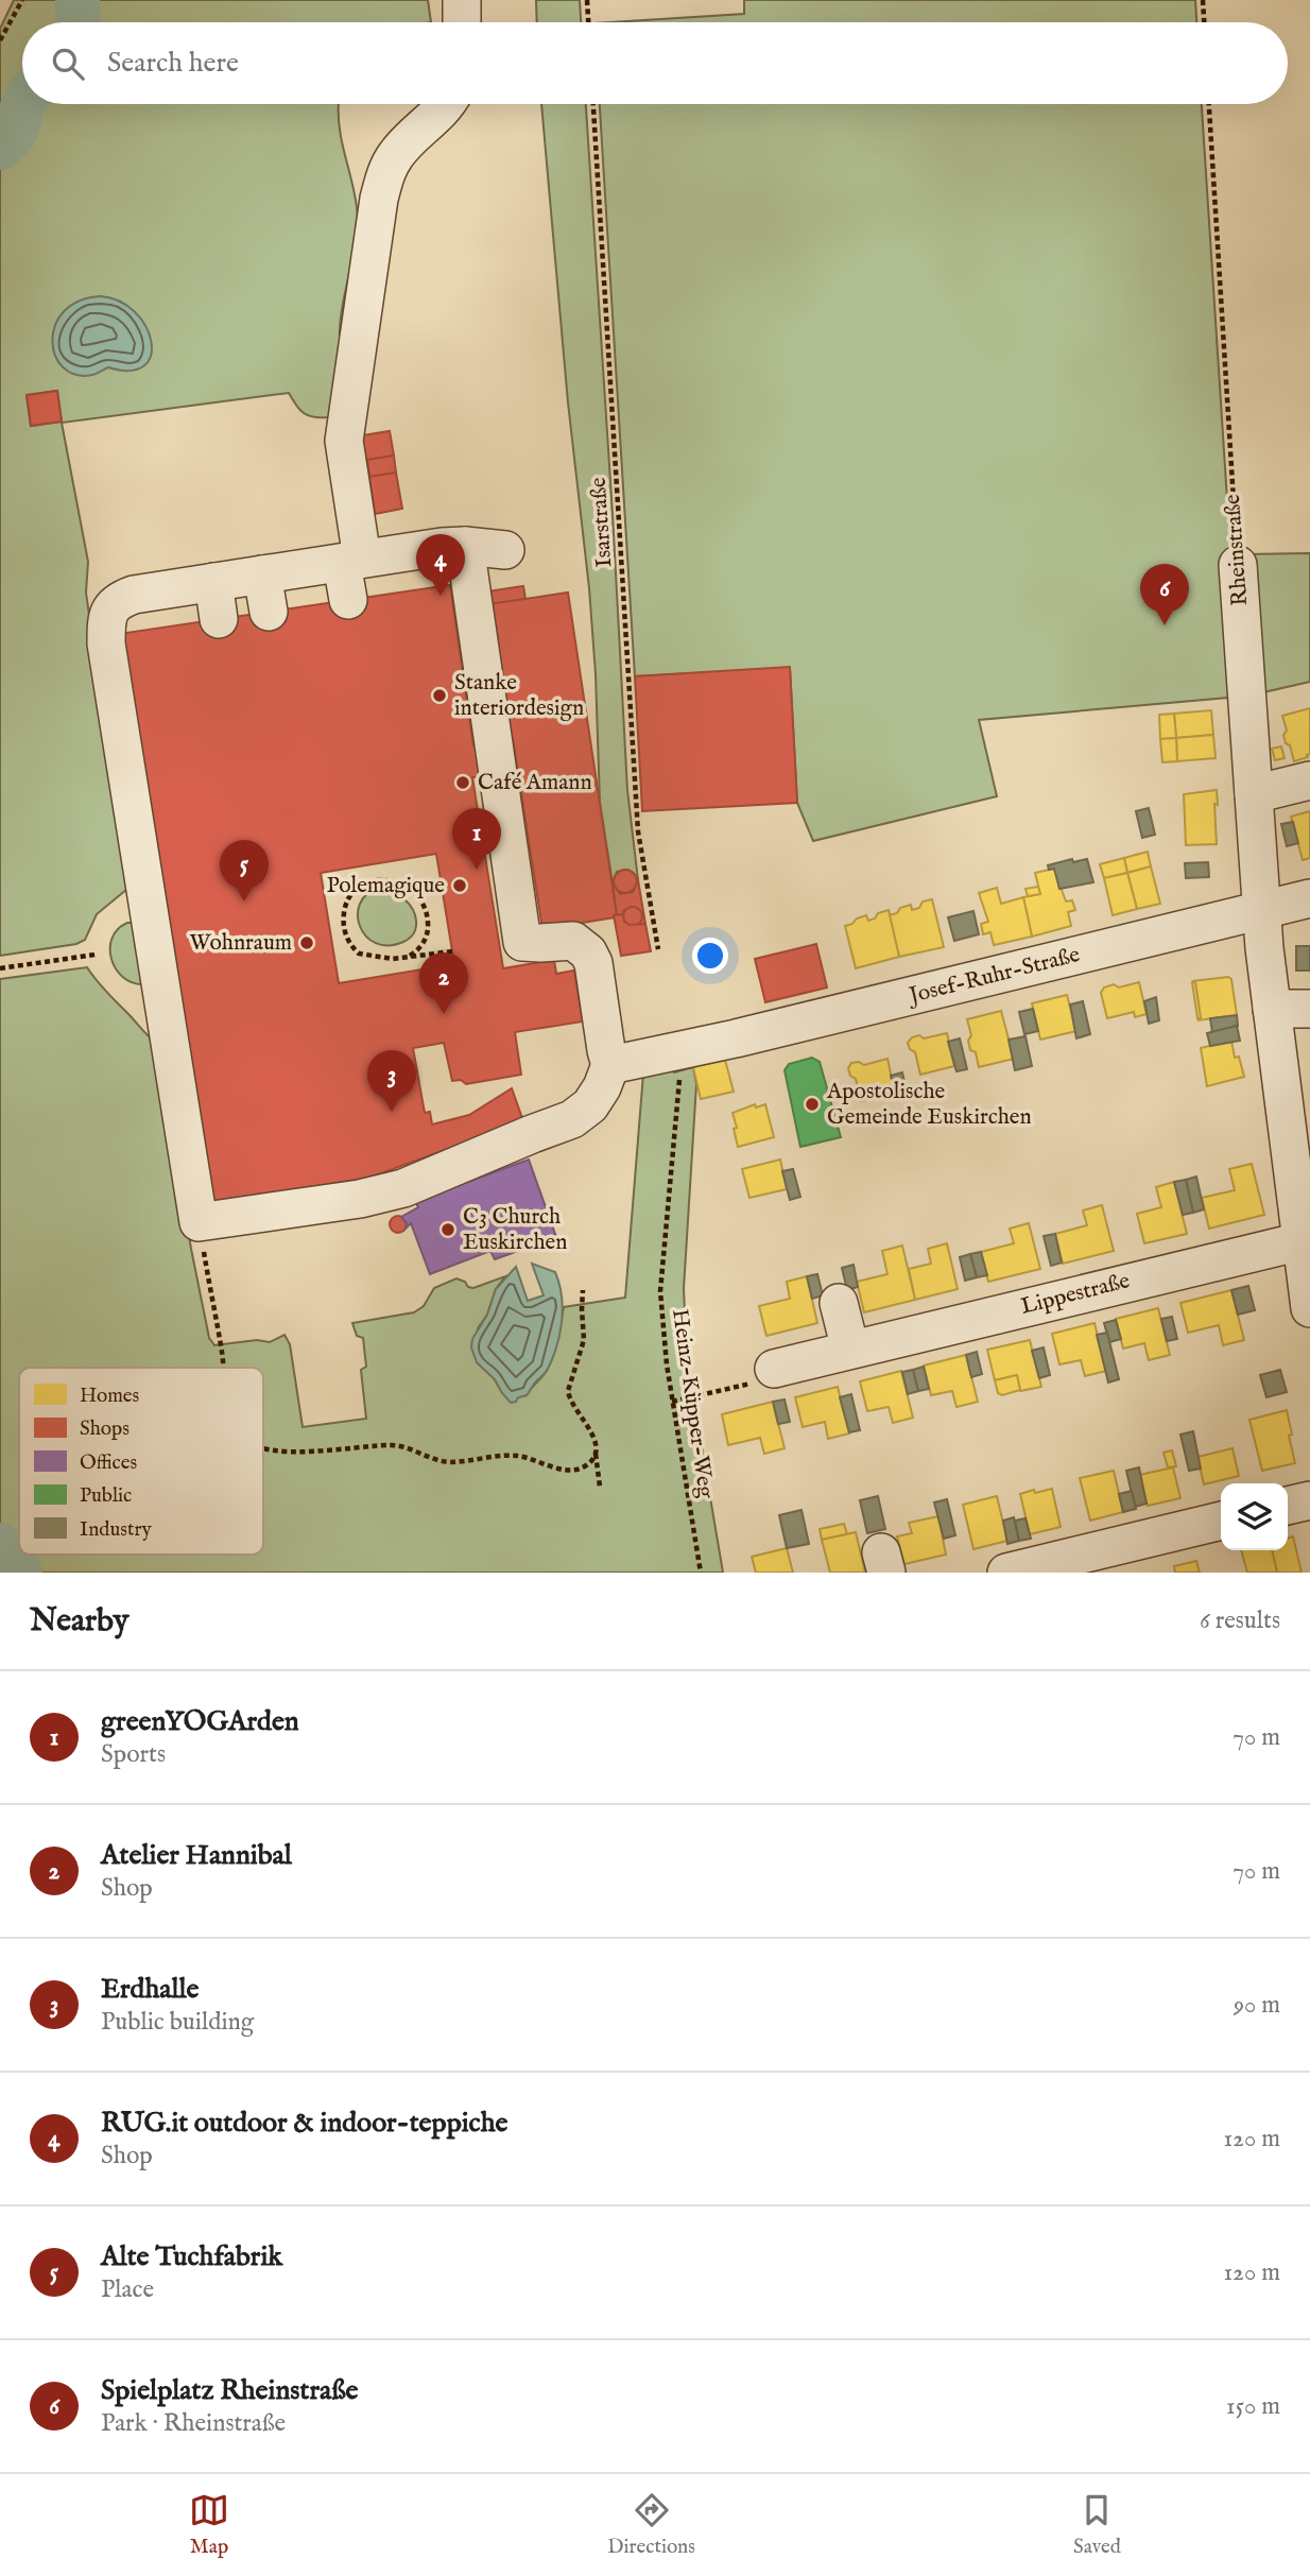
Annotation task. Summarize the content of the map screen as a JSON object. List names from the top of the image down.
{
  "streets": {
    "street": ["Rheinstraße", "Josef-Ruhr-Straße", "Lippestraße"],
    "path": ["Isarstraße", "Heinz-Küpper-Weg"]
  },
  "crossings": [
    ["Rheinstraße", "Josef-Ruhr-Straße"],
    ["Rheinstraße", "Lippestraße"],
    ["Josef-Ruhr-Straße", "Heinz-Küpper-Weg"]
  ],
  "places": [
    "Stanke interiordesign",
    "Café Amann",
    "Polemagique",
    "Wohnraum",
    "Apostolische Gemeinde Euskirchen",
    "C3 Church Euskirchen"
  ],
  "legend": [
    "Homes",
    "Shops",
    "Offices",
    "Public",
    "Industry"
  ],
  "page": {
    "search": "Search here",
    "pins": [
      "4",
      "6",
      "1",
      "5",
      "2",
      "3"
    ],
    "heading": ["Nearby", "6 results"],
    "list": [
      {
        "mark": "1",
        "name": "greenYOGArden",
        "note": "Sports",
        "value": "70 m"
      },
      {
        "mark": "2",
        "name": "Atelier Hannibal",
        "note": "Shop",
        "value": "70 m"
      },
      {
        "mark": "3",
        "name": "Erdhalle",
        "note": "Public building",
        "value": "90 m"
      },
      {
        "mark": "4",
        "name": "RUG.it outdoor & indoor-teppiche",
        "note": "Shop",
        "value": "120 m"
      },
      {
        "mark": "5",
        "name": "Alte Tuchfabrik",
        "note": "Place",
        "value": "120 m"
      },
      {
        "mark": "6",
        "name": "Spielplatz Rheinstraße",
        "note": "Park · Rheinstraße",
        "value": "150 m"
      }
    ],
    "nav": ["Map", "Directions", "Saved"]
  }
}
